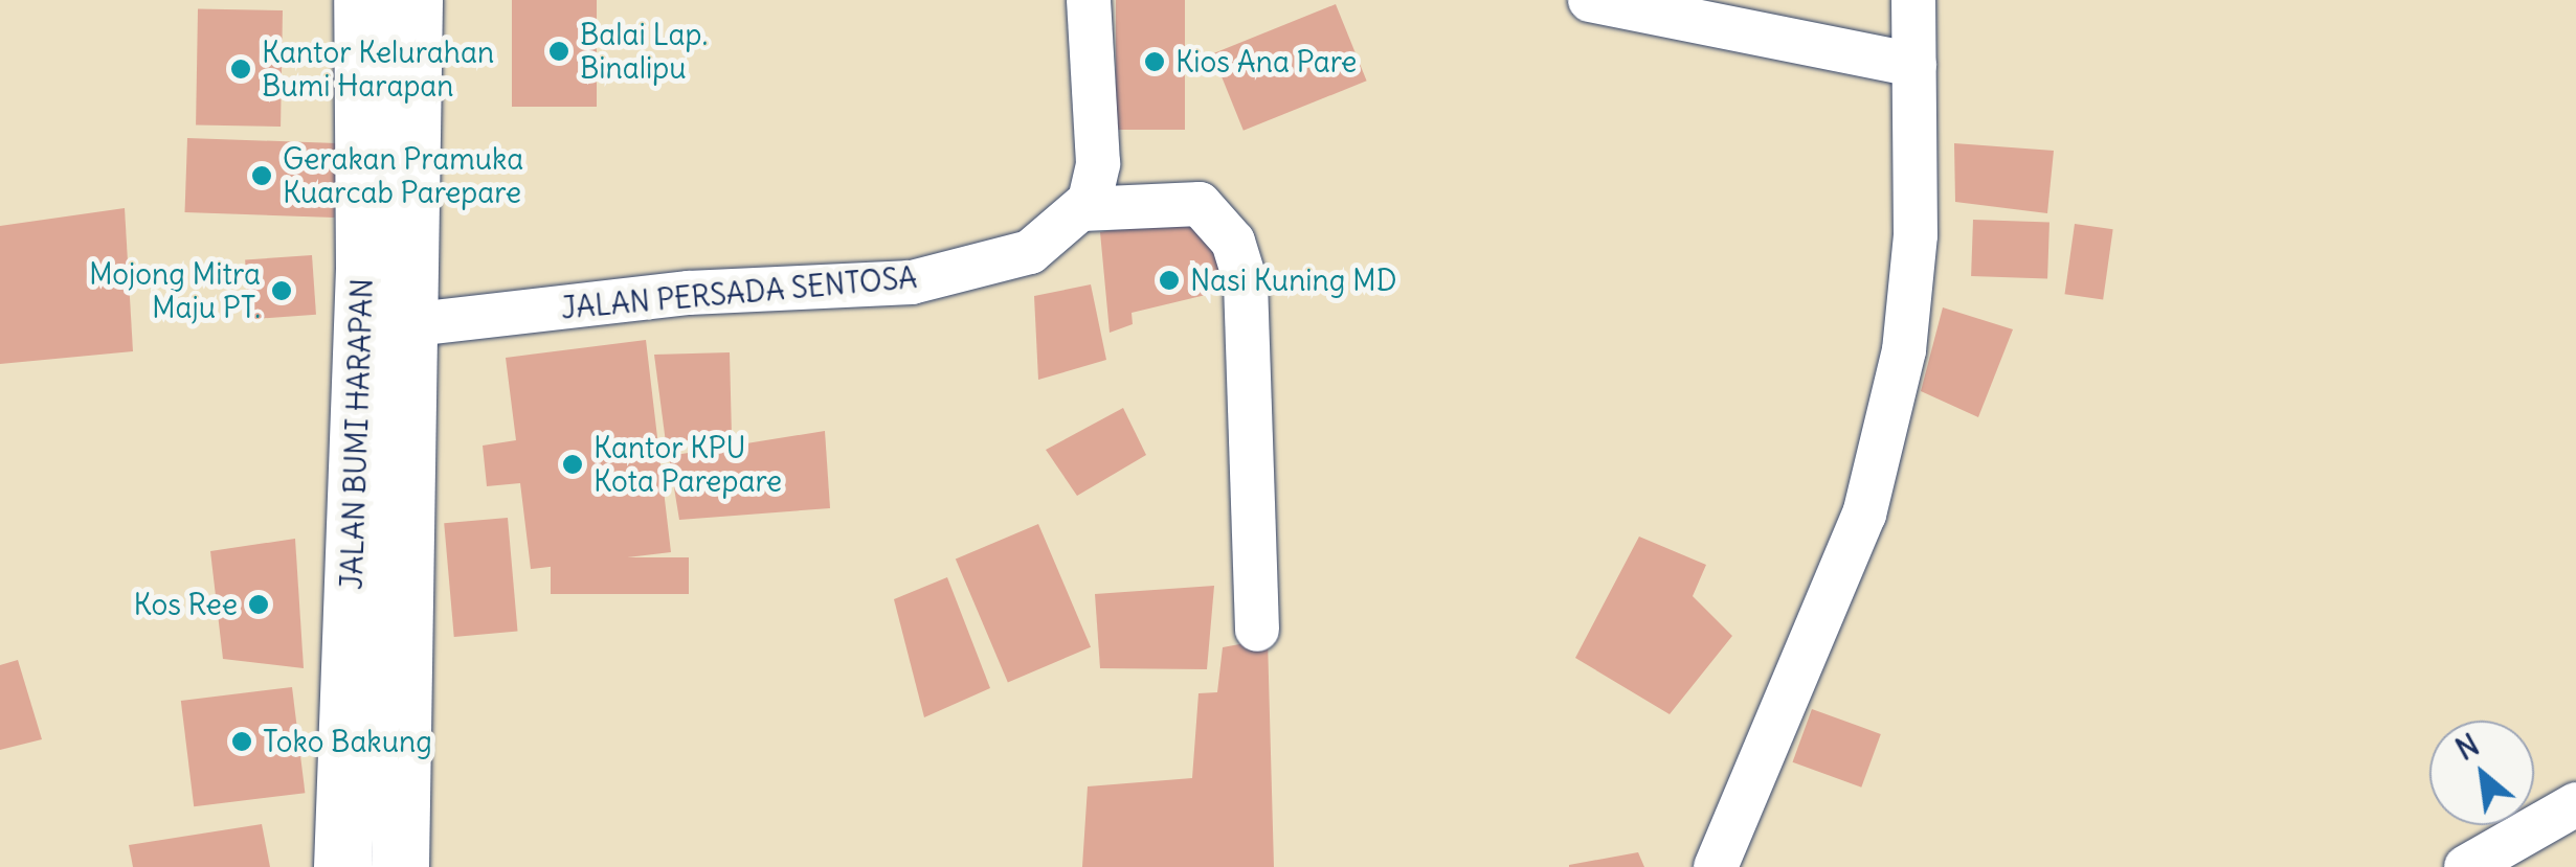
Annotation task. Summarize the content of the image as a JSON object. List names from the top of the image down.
{
  "streets": {
    "street": ["JALAN PERSADA SENTOSA", "JALAN BUMI HARAPAN"]
  },
  "crossings": [
    ["JALAN PERSADA SENTOSA", "JALAN BUMI HARAPAN"]
  ],
  "places": [
    "Balai Lap. Binalipu",
    "Kios Ana Pare",
    "Kantor Kelurahan Bumi Harapan",
    "Gerakan Pramuka Kuarcab Parepare",
    "Nasi Kuning MD",
    "Mojong Mitra Maju PT.",
    "Kantor KPU Kota Parepare",
    "Kos Ree",
    "Toko Bakung"
  ],
  "north": "top left"
}
